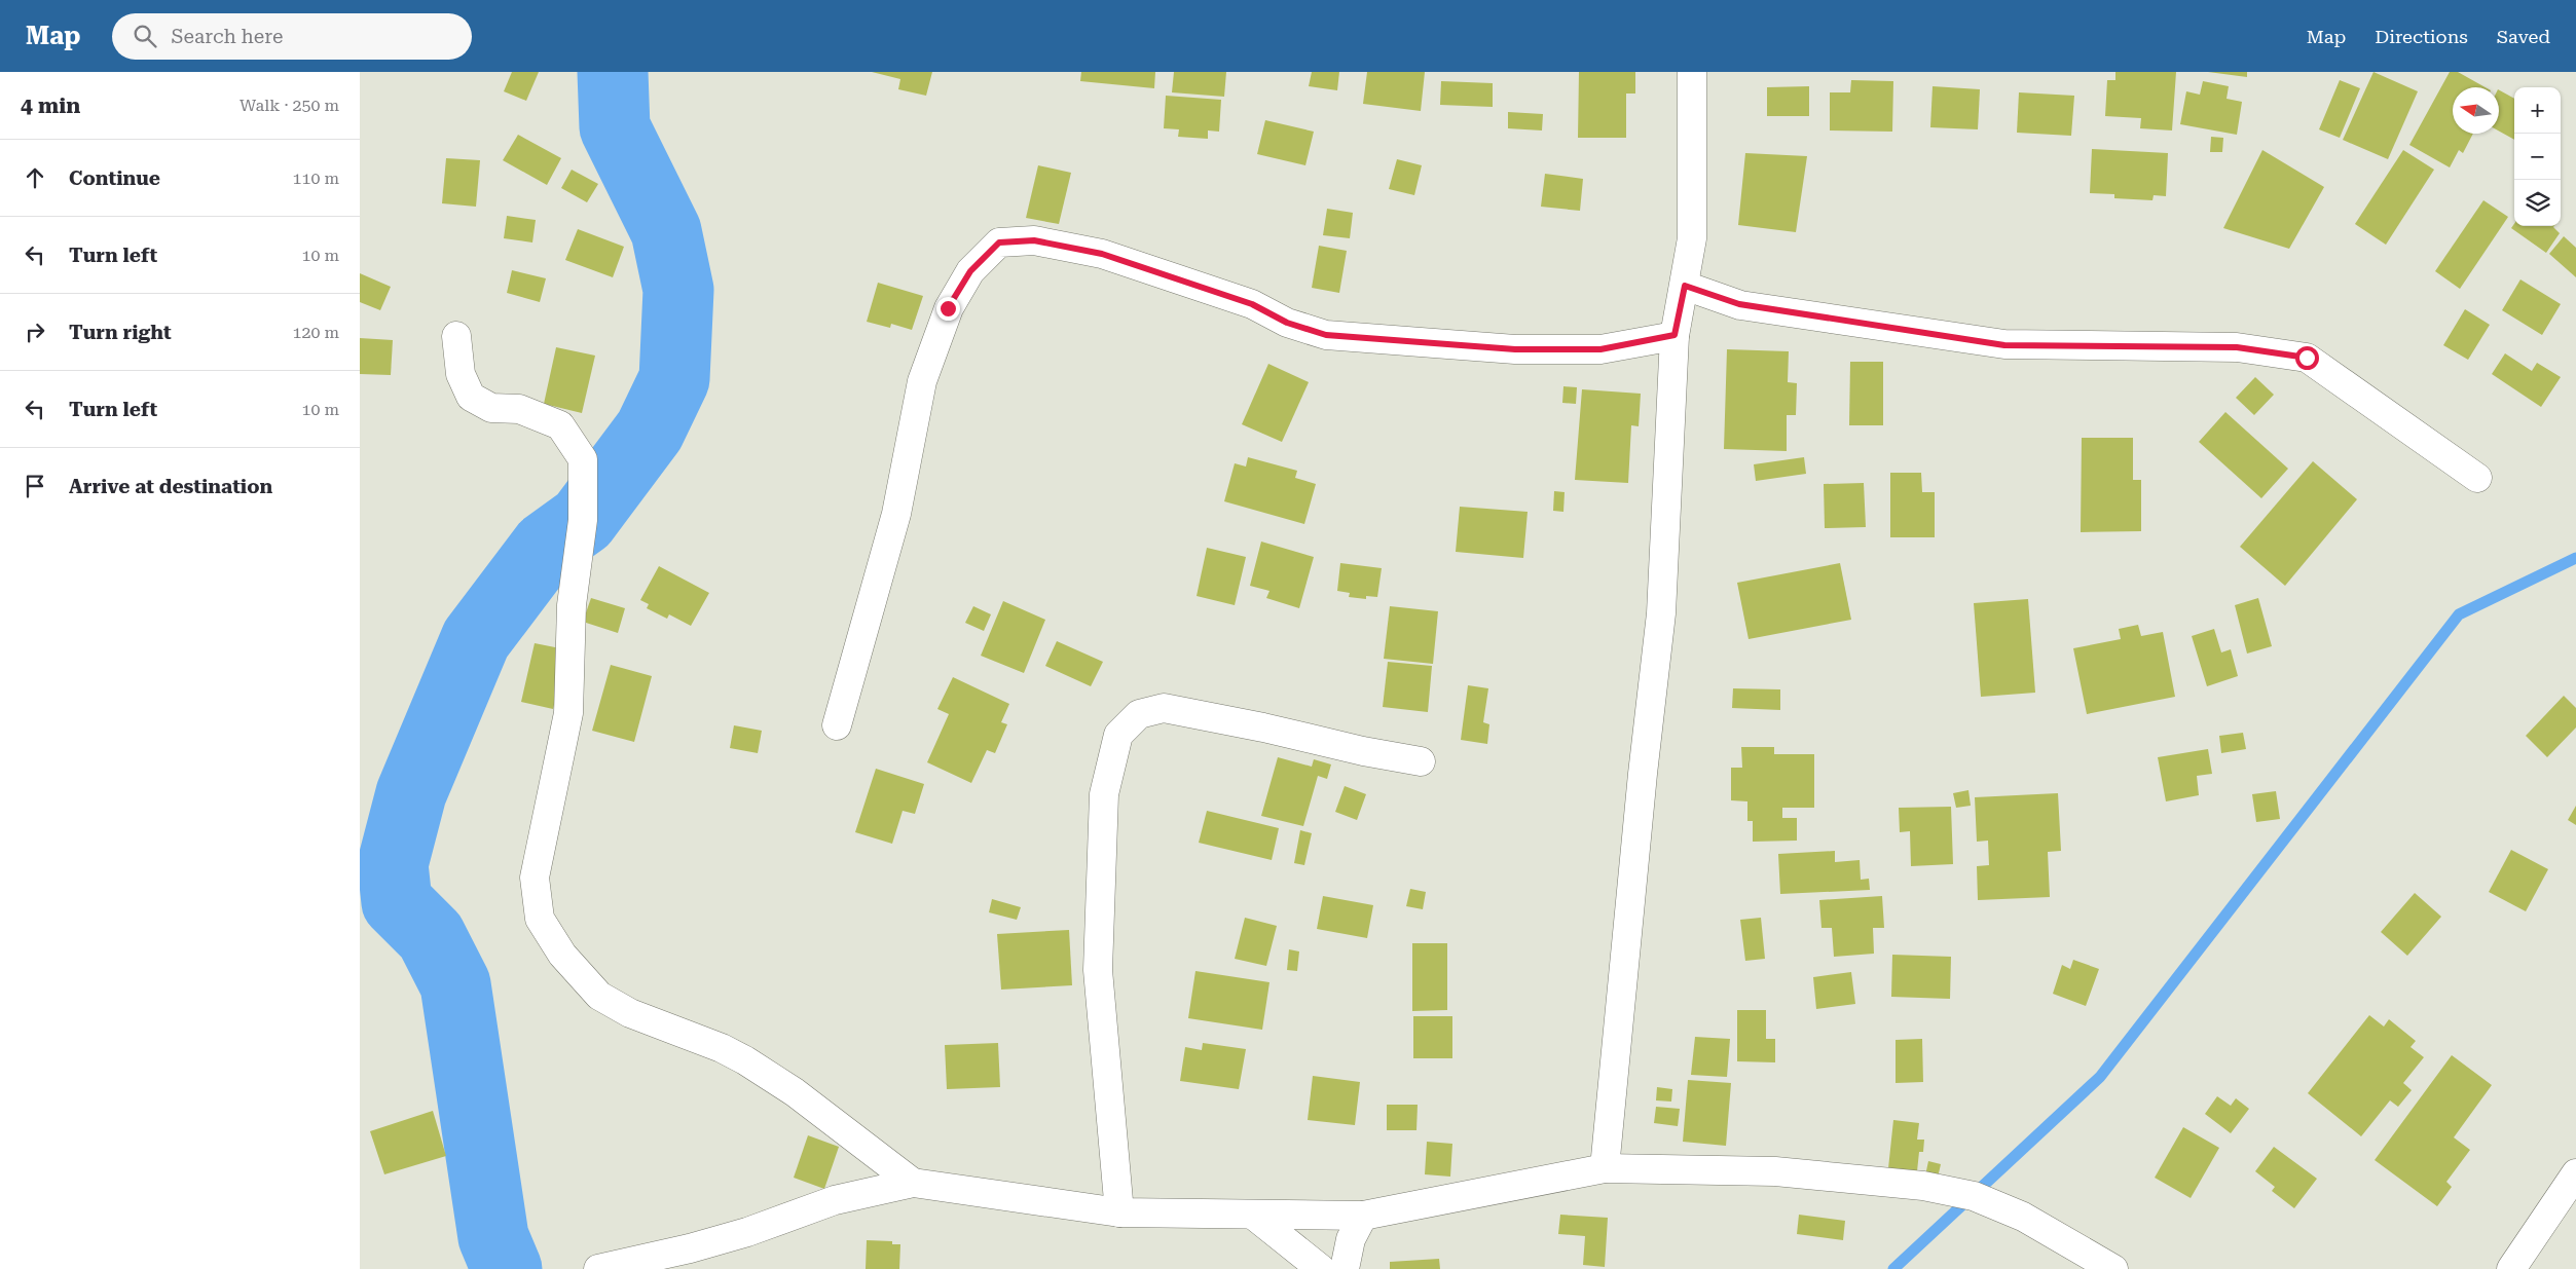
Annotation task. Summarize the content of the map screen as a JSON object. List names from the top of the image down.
{
  "north": "left",
  "page": {
    "header": "Map",
    "search": "Search here",
    "nav": ["Map", "Directions", "Saved"],
    "heading": ["4 min", "Walk · 250 m"],
    "map_buttons": ["+", "−"],
    "list": [
      ["Continue", "110 m"],
      ["Turn left", "10 m"],
      ["Turn right", "120 m"],
      ["Turn left", "10 m"],
      "Arrive at destination"
    ]
  }
}
